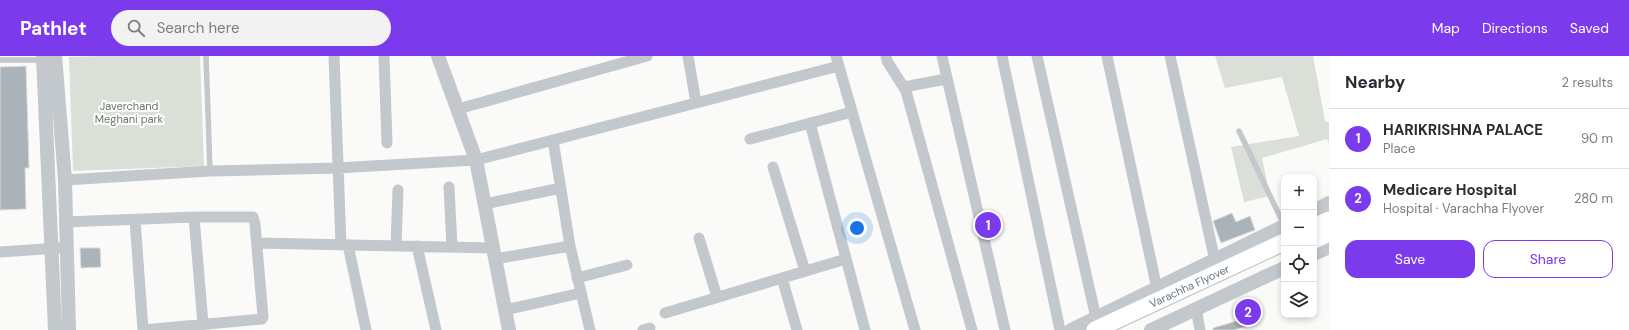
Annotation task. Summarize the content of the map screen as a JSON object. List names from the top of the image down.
{
  "streets": {
    "main road": ["Varachha Flyover"]
  },
  "parks": ["Javerchand Meghani park"],
  "page": {
    "header": "Pathlet",
    "search": "Search here",
    "nav": ["Map", "Directions", "Saved"],
    "heading": ["Nearby", "2 results"],
    "list": [
      {
        "mark": "1",
        "name": "HARIKRISHNA PALACE",
        "note": "Place",
        "value": "90 m"
      },
      {
        "mark": "2",
        "name": "Medicare Hospital",
        "note": "Hospital · Varachha Flyover",
        "value": "280 m"
      }
    ],
    "map_buttons": ["+", "−"],
    "pins": ["1", "2"],
    "buttons": ["Save", "Share"]
  }
}
